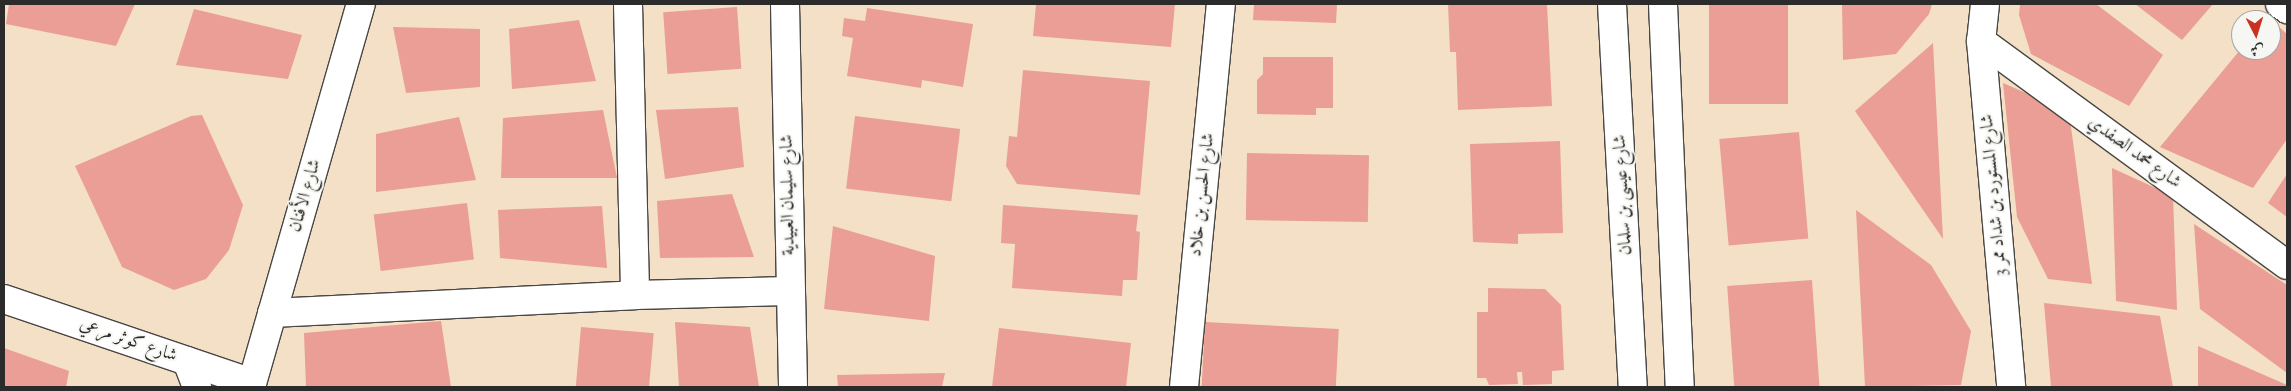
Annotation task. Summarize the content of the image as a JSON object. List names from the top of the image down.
{
  "streets": {
    "street": [
      "شارع محمد الصفدي",
      "شارع سليمان العبيدية",
      "شارع الحسن بن خلاد",
      "شارع عيسى بن سلمان",
      "شارع المستورد بن شداد ممر 3",
      "شارع الأفنان",
      "شارع كوثر مرعي"
    ]
  },
  "crossings": [
    ["شارع محمد الصفدي", "شارع المستورد بن شداد ممر 3"],
    ["شارع الأفنان", "شارع كوثر مرعي"]
  ],
  "north": "bottom"
}
